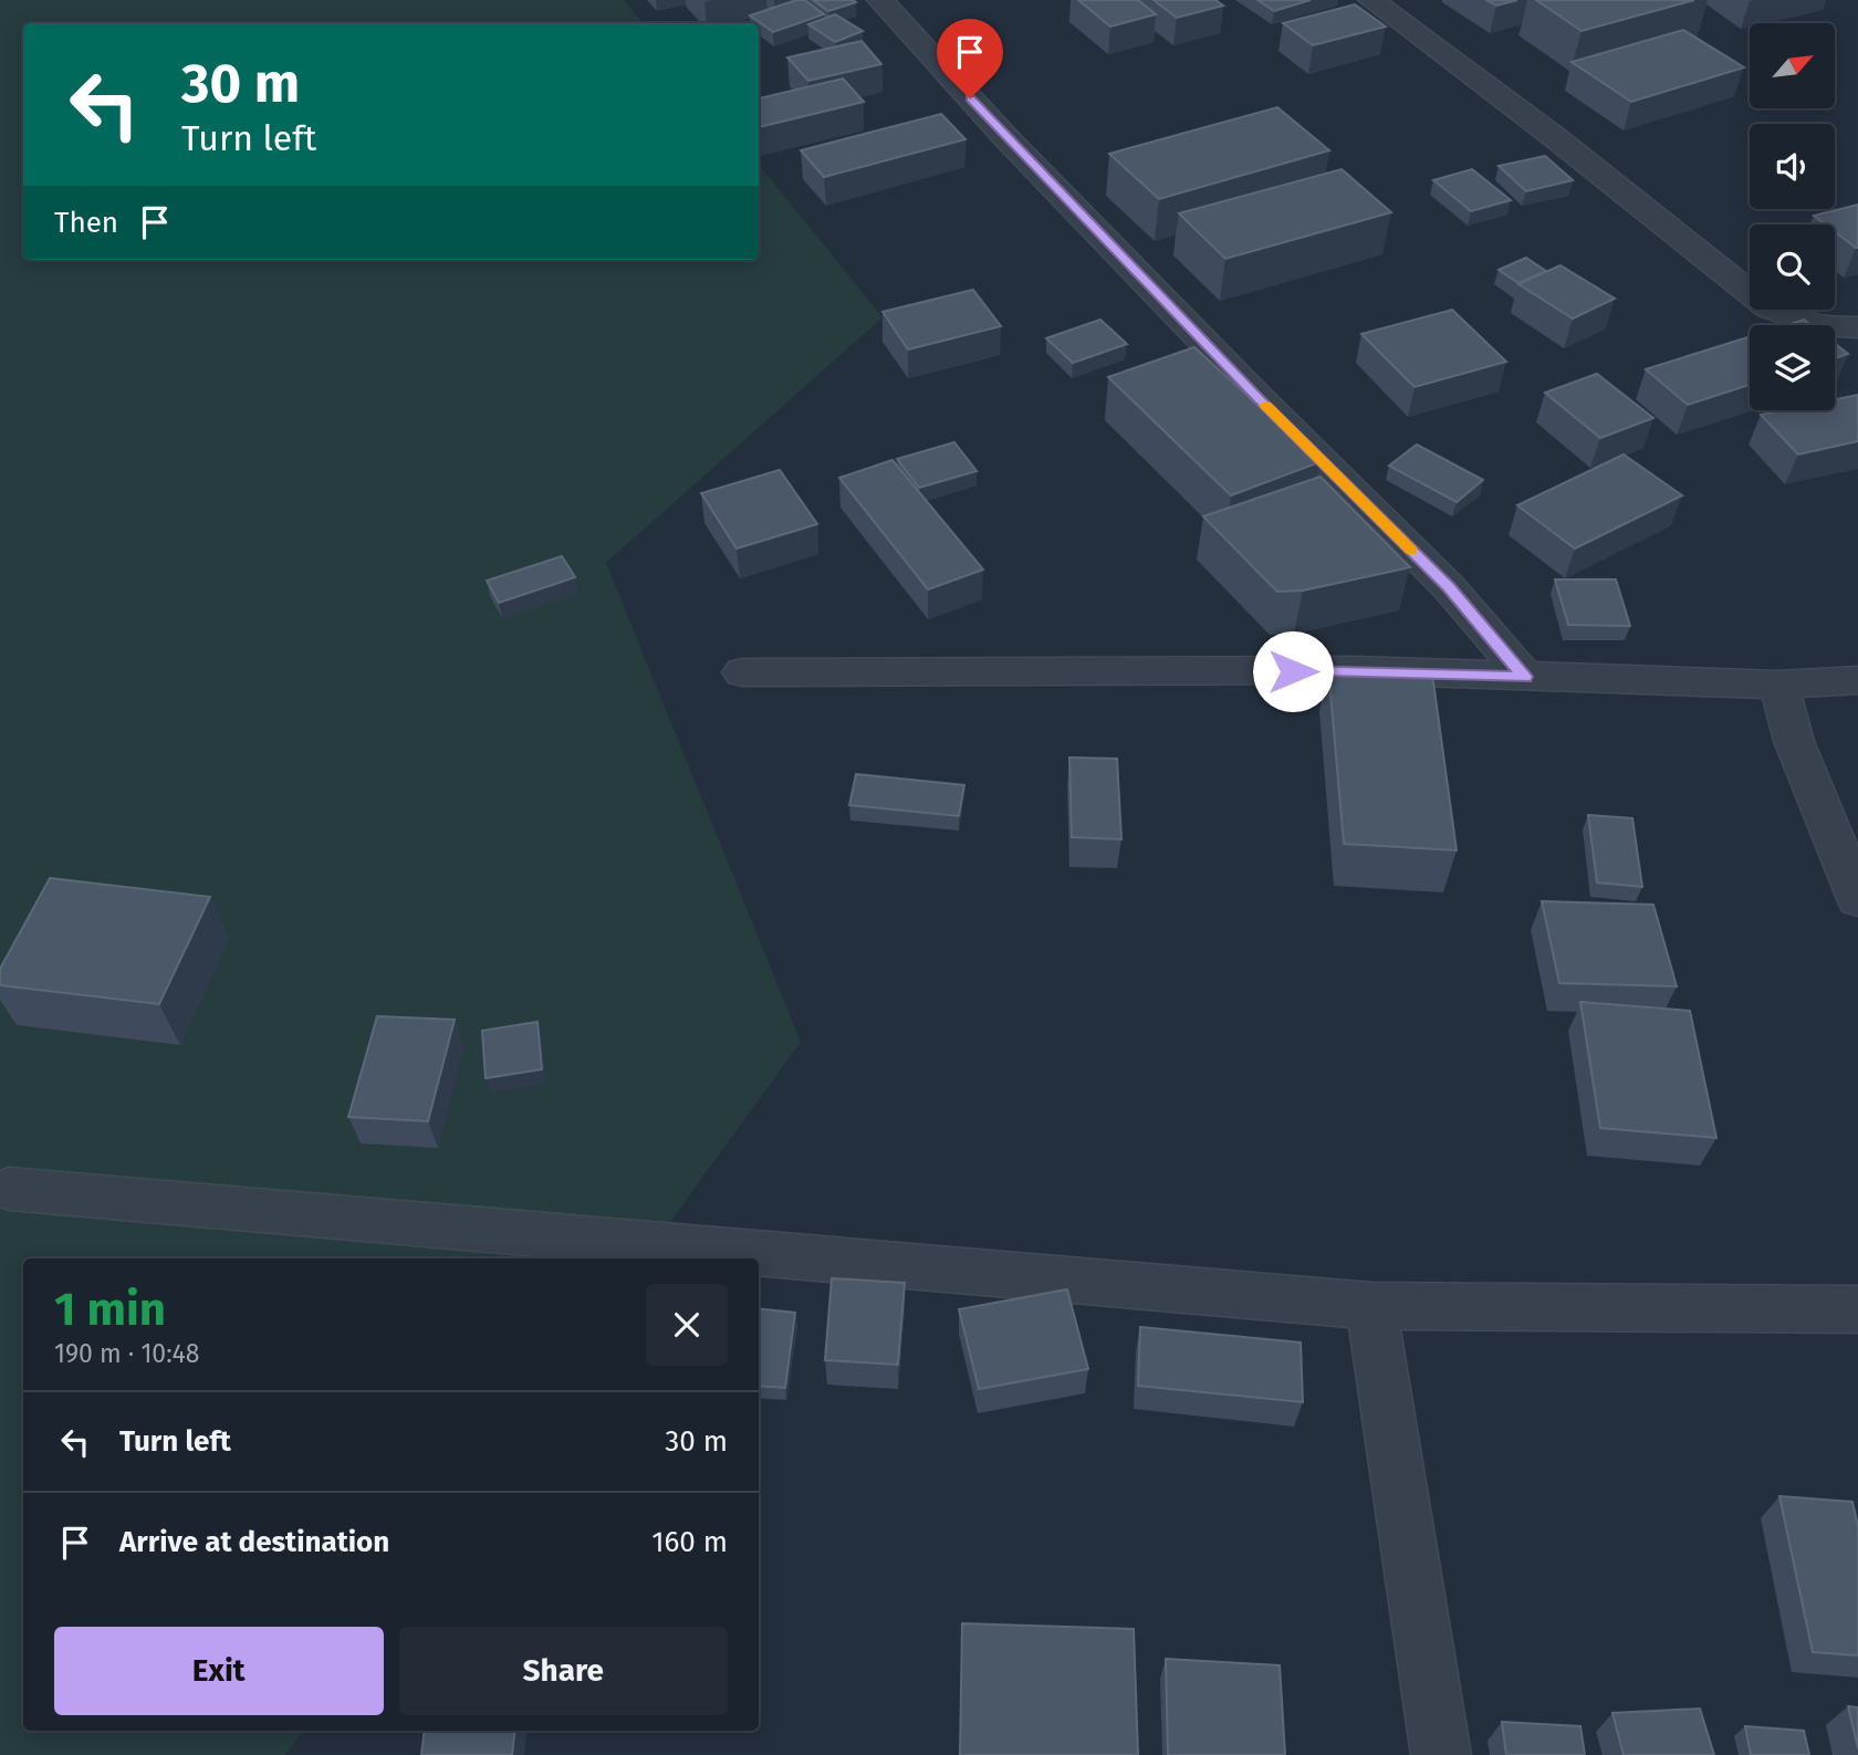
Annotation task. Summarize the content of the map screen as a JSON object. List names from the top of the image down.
{
  "north": "top right",
  "page": {
    "turn": ["30 m", "Turn left"],
    "then": "Then",
    "heading": ["1 min", "190 m · 10:48"],
    "list": [
      {
        "name": "Turn left",
        "value": "30 m"
      },
      {
        "name": "Arrive at destination",
        "value": "160 m"
      }
    ],
    "buttons": ["Exit", "Share"]
  }
}
